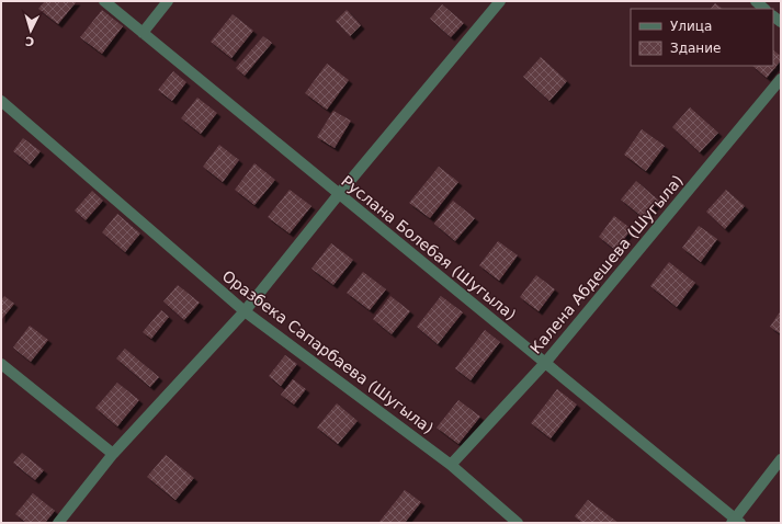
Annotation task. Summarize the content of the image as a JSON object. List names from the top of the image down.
{
  "streets": {
    "street": ["Руслана Болебая (Шугыла)", "Калена Абдешева (Шугыла)", "Оразбека Сапарбаева (Шугыла)"]
  },
  "crossings": [
    ["Руслана Болебая (Шугыла)", "Калена Абдешева (Шугыла)"],
    ["Калена Абдешева (Шугыла)", "Оразбека Сапарбаева (Шугыла)"]
  ],
  "legend": ["Улица", "Здание"],
  "north": "bottom"
}
